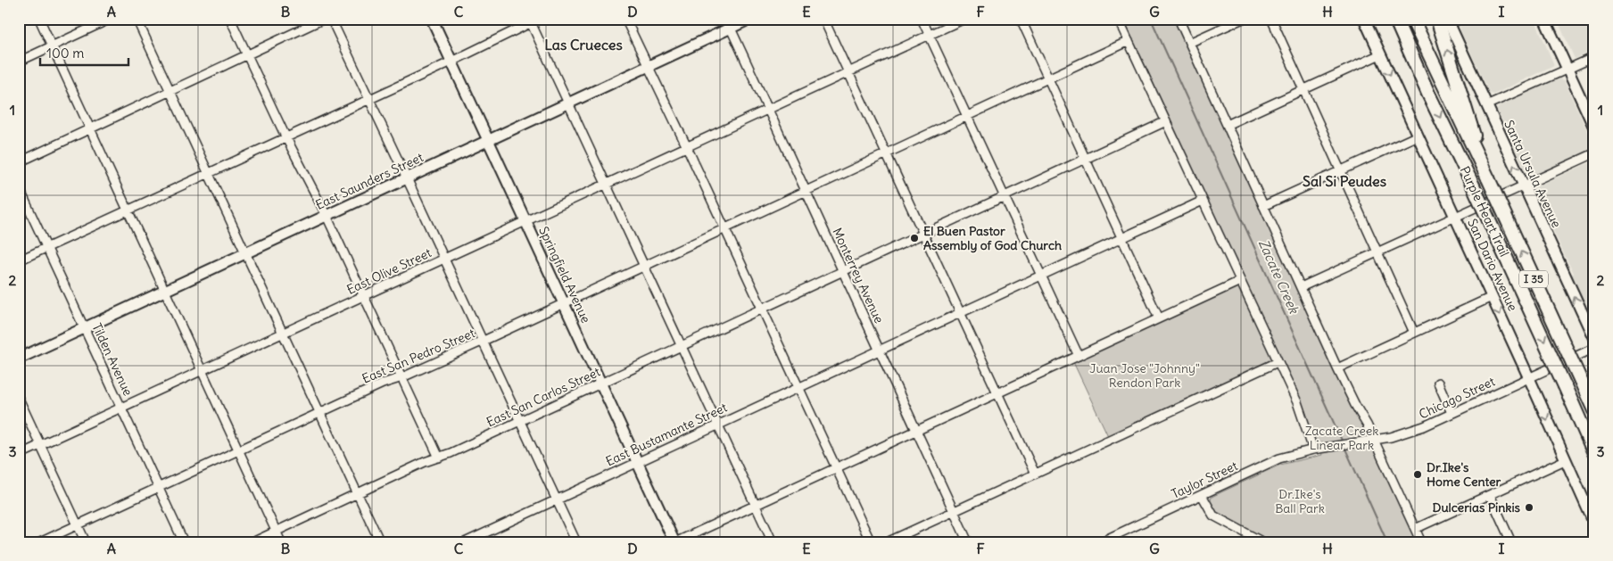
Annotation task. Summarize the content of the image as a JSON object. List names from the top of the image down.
{
  "streets": {
    "highway": ["Purple Heart Trail", "I 35"],
    "main road": [
      "Santa Ursula Avenue",
      "East Saunders Street",
      "San Dario Avenue",
      "Springfield Avenue"
    ],
    "street": [
      "East Olive Street",
      "Monterrey Avenue",
      "East San Pedro Street",
      "Tilden Avenue",
      "East San Carlos Street",
      "Chicago Street",
      "East Bustamante Street",
      "Taylor Street"
    ]
  },
  "crossings": [
    ["East Saunders Street", "Springfield Avenue"],
    ["East Saunders Street", "Monterrey Avenue"],
    ["East Saunders Street", "Tilden Avenue"],
    ["San Dario Avenue", "Chicago Street"],
    ["East Olive Street", "Springfield Avenue"],
    ["East Olive Street", "Monterrey Avenue"],
    ["East Olive Street", "Tilden Avenue"],
    ["Springfield Avenue", "East San Pedro Street"],
    ["Springfield Avenue", "East San Carlos Street"],
    ["Springfield Avenue", "East Bustamante Street"],
    ["Monterrey Avenue", "East San Pedro Street"],
    ["Monterrey Avenue", "East San Carlos Street"],
    ["Monterrey Avenue", "East Bustamante Street"],
    ["East San Pedro Street", "Tilden Avenue"],
    ["Chicago Street", "Taylor Street"]
  ],
  "one_way": ["Santa Ursula Avenue", "San Dario Avenue"],
  "districts": ["Las Crueces", "Sal Si Peudes"],
  "water": ["Zacate Creek"],
  "parks": ["Juan Jose \"Johnny\" Rendon Park", "Zacate Creek Linear Park", "Dr.Ike's Ball Park"],
  "places": ["El Buen Pastor Assembly of God Church", "Dr.Ike's Home Center", "Dulcerias Pinkis"],
  "scale_bar": "100 m",
  "grid": {
    "columns": [
      "A",
      "B",
      "C",
      "D",
      "E",
      "F",
      "G",
      "H",
      "I"
    ],
    "rows": ["1", "2", "3"]
  }
}
